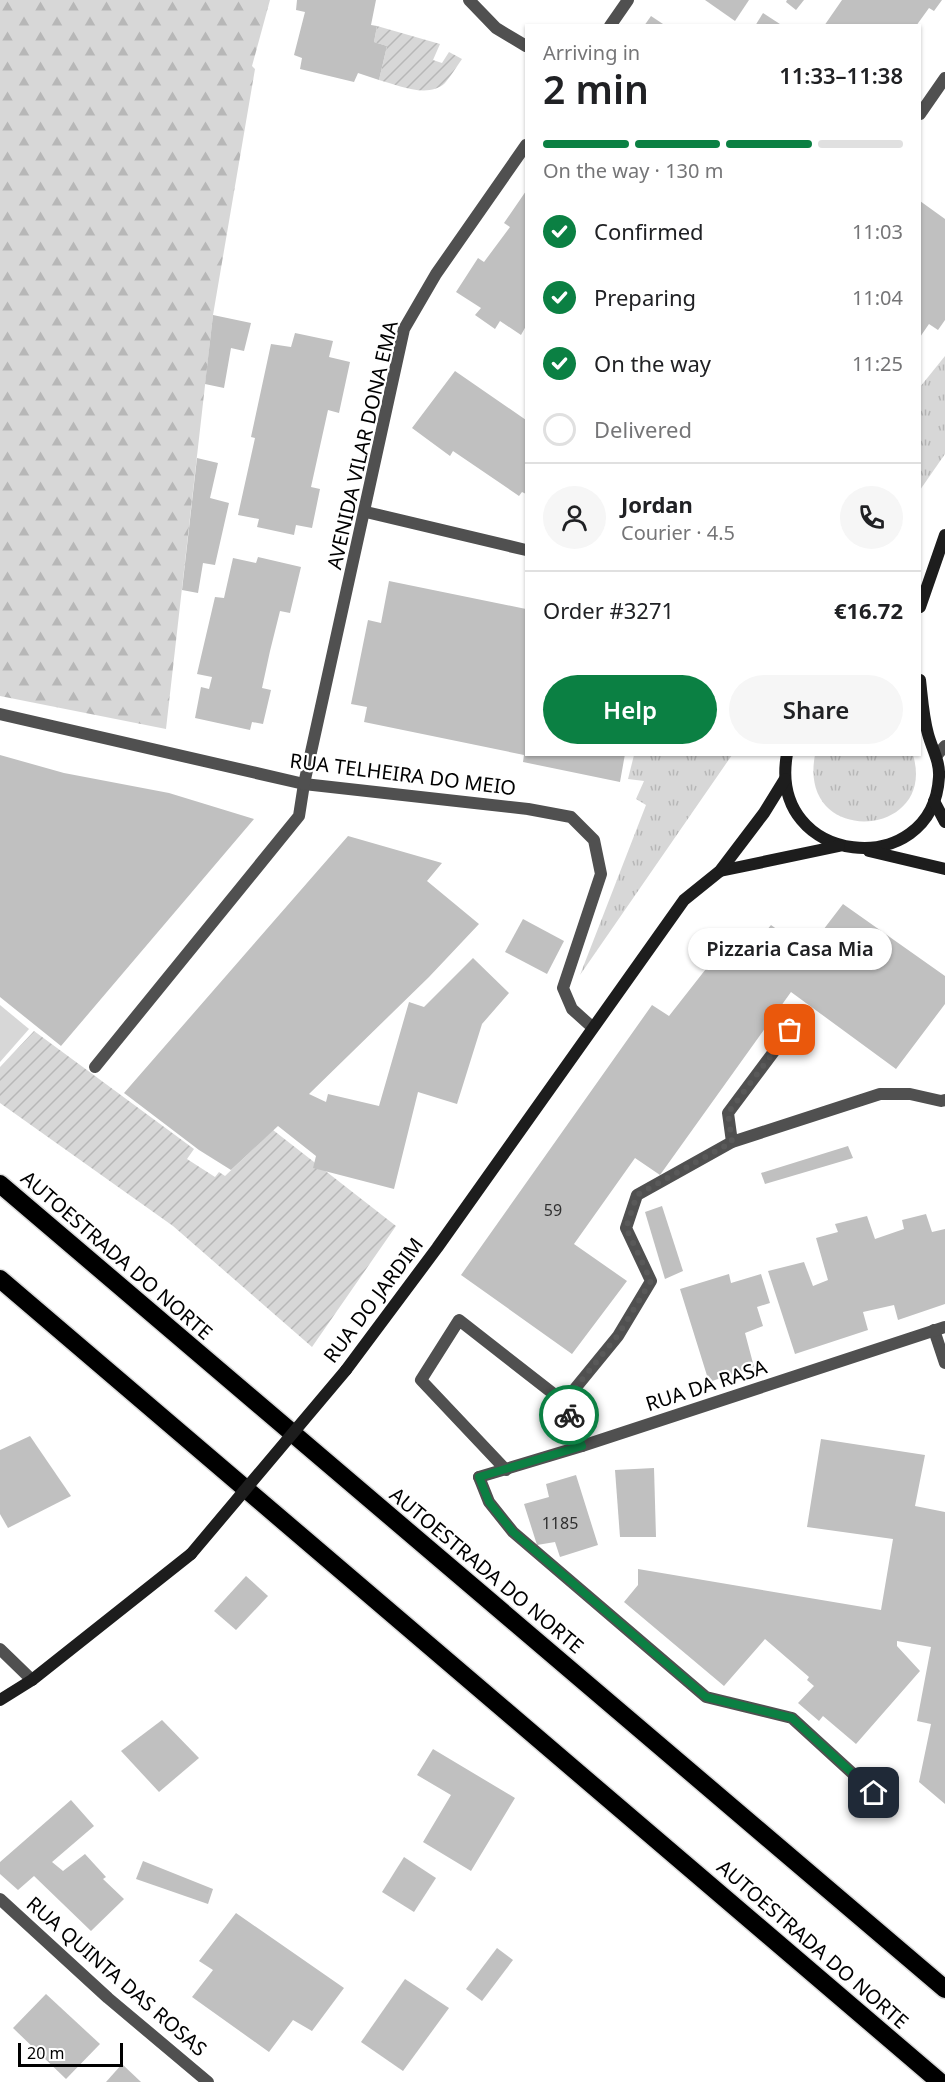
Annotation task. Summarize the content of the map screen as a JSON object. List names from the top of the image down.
{
  "streets": {
    "highway": ["AUTOESTRADA DO NORTE"],
    "main road": ["RUA DO JARDIM"],
    "street": [
      "AVENIDA VILAR DONA EMA",
      "RUA TELHEIRA DO MEIO",
      "RUA DA RASA",
      "RUA QUINTA DAS ROSAS"
    ]
  },
  "crossings": [
    ["AVENIDA VILAR DONA EMA", "RUA TELHEIRA DO MEIO"],
    ["RUA TELHEIRA DO MEIO", "RUA DO JARDIM"]
  ],
  "places": ["Pizzaria Casa Mia"],
  "house_numbers": ["59", "1185"],
  "scale_bar": "20 m",
  "page": {
    "heading": ["2 min", "Arriving in", "11:33–11:38"],
    "panel": [
      "Jordan",
      "Courier · 4.5",
      "Order #3271",
      "€16.72"
    ],
    "bar": "On the way · 130 m",
    "list": [
      ["Confirmed", "11:03"],
      ["Preparing", "11:04"],
      ["On the way", "11:25"],
      "Delivered"
    ],
    "buttons": ["Help", "Share"],
    "bubble": "Pizzaria Casa Mia",
    "scale": "20 m"
  }
}
